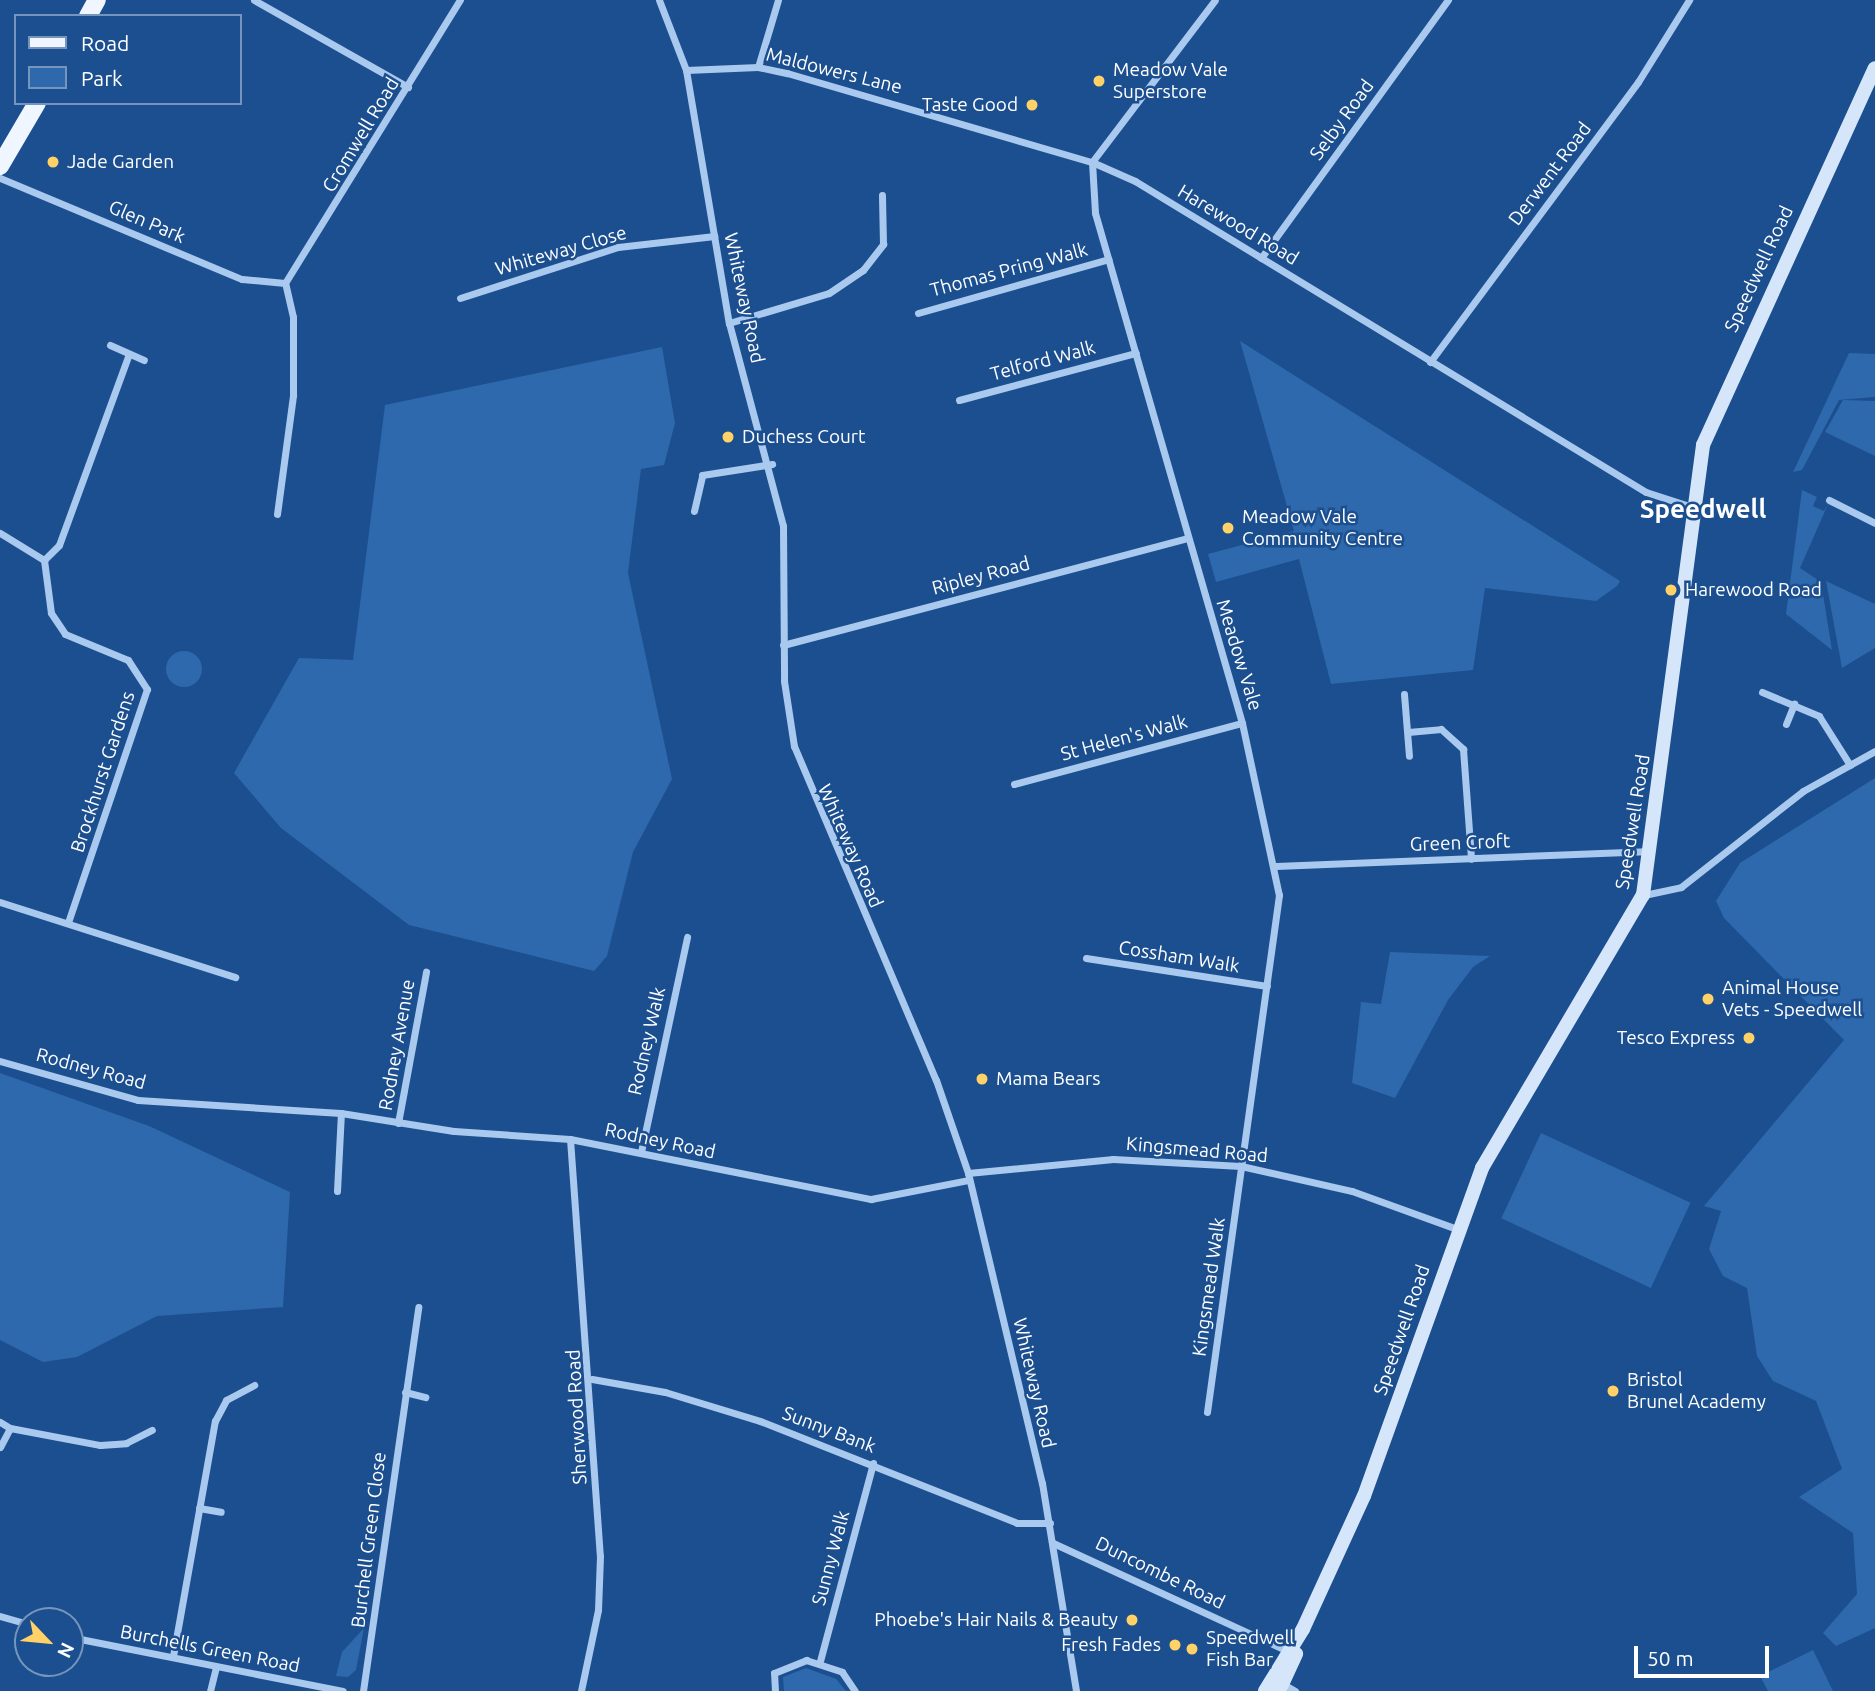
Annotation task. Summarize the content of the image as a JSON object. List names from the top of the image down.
{
  "streets": {
    "street": [
      "Maldowers Lane",
      "Selby Road",
      "Cromwell Road",
      "Derwent Road",
      "Glen Park",
      "Harewood Road",
      "Whiteway Close",
      "Speedwell Road",
      "Thomas Pring Walk",
      "Whiteway Road",
      "Telford Walk",
      "Ripley Road",
      "Meadow Vale",
      "St Helen's Walk",
      "Brockhurst Gardens",
      "Green Croft",
      "Cossham Walk",
      "Rodney Walk",
      "Rodney Avenue",
      "Rodney Road",
      "Kingsmead Road",
      "Kingsmead Walk",
      "Sherwood Road",
      "Sunny Bank",
      "Burchell Green Close",
      "Sunny Walk",
      "Duncombe Road",
      "Burchells Green Road"
    ]
  },
  "crossings": [
    ["Maldowers Lane", "Harewood Road"],
    ["Maldowers Lane", "Whiteway Road"],
    ["Maldowers Lane", "Meadow Vale"],
    ["Selby Road", "Harewood Road"],
    ["Cromwell Road", "Glen Park"],
    ["Derwent Road", "Harewood Road"],
    ["Harewood Road", "Speedwell Road"],
    ["Harewood Road", "Meadow Vale"],
    ["Whiteway Close", "Whiteway Road"],
    ["Speedwell Road", "Green Croft"],
    ["Speedwell Road", "Kingsmead Road"],
    ["Speedwell Road", "Duncombe Road"],
    ["Thomas Pring Walk", "Meadow Vale"],
    ["Whiteway Road", "Ripley Road"],
    ["Whiteway Road", "Rodney Road"],
    ["Whiteway Road", "Kingsmead Road"],
    ["Whiteway Road", "Sunny Bank"],
    ["Whiteway Road", "Duncombe Road"],
    ["Telford Walk", "Meadow Vale"],
    ["Ripley Road", "Meadow Vale"],
    ["Meadow Vale", "St Helen's Walk"],
    ["Meadow Vale", "Green Croft"],
    ["Meadow Vale", "Cossham Walk"],
    ["Meadow Vale", "Kingsmead Road"],
    ["Meadow Vale", "Kingsmead Walk"],
    ["Rodney Walk", "Rodney Road"],
    ["Rodney Avenue", "Rodney Road"],
    ["Rodney Road", "Kingsmead Road"],
    ["Rodney Road", "Sherwood Road"],
    ["Kingsmead Road", "Kingsmead Walk"],
    ["Sherwood Road", "Sunny Bank"],
    ["Sunny Bank", "Sunny Walk"]
  ],
  "districts": ["Speedwell"],
  "places": [
    "Meadow Vale Superstore",
    "Taste Good",
    "Jade Garden",
    "Duchess Court",
    "Meadow Vale Community Centre",
    "Harewood Road",
    "Animal House Vets - Speedwell",
    "Tesco Express",
    "Mama Bears",
    "Bristol Brunel Academy",
    "Phoebe's Hair Nails & Beauty",
    "Fresh Fades",
    "Speedwell Fish Bar"
  ],
  "legend": ["Road", "Park"],
  "scale_bar": "50 m",
  "north": "bottom right"
}
